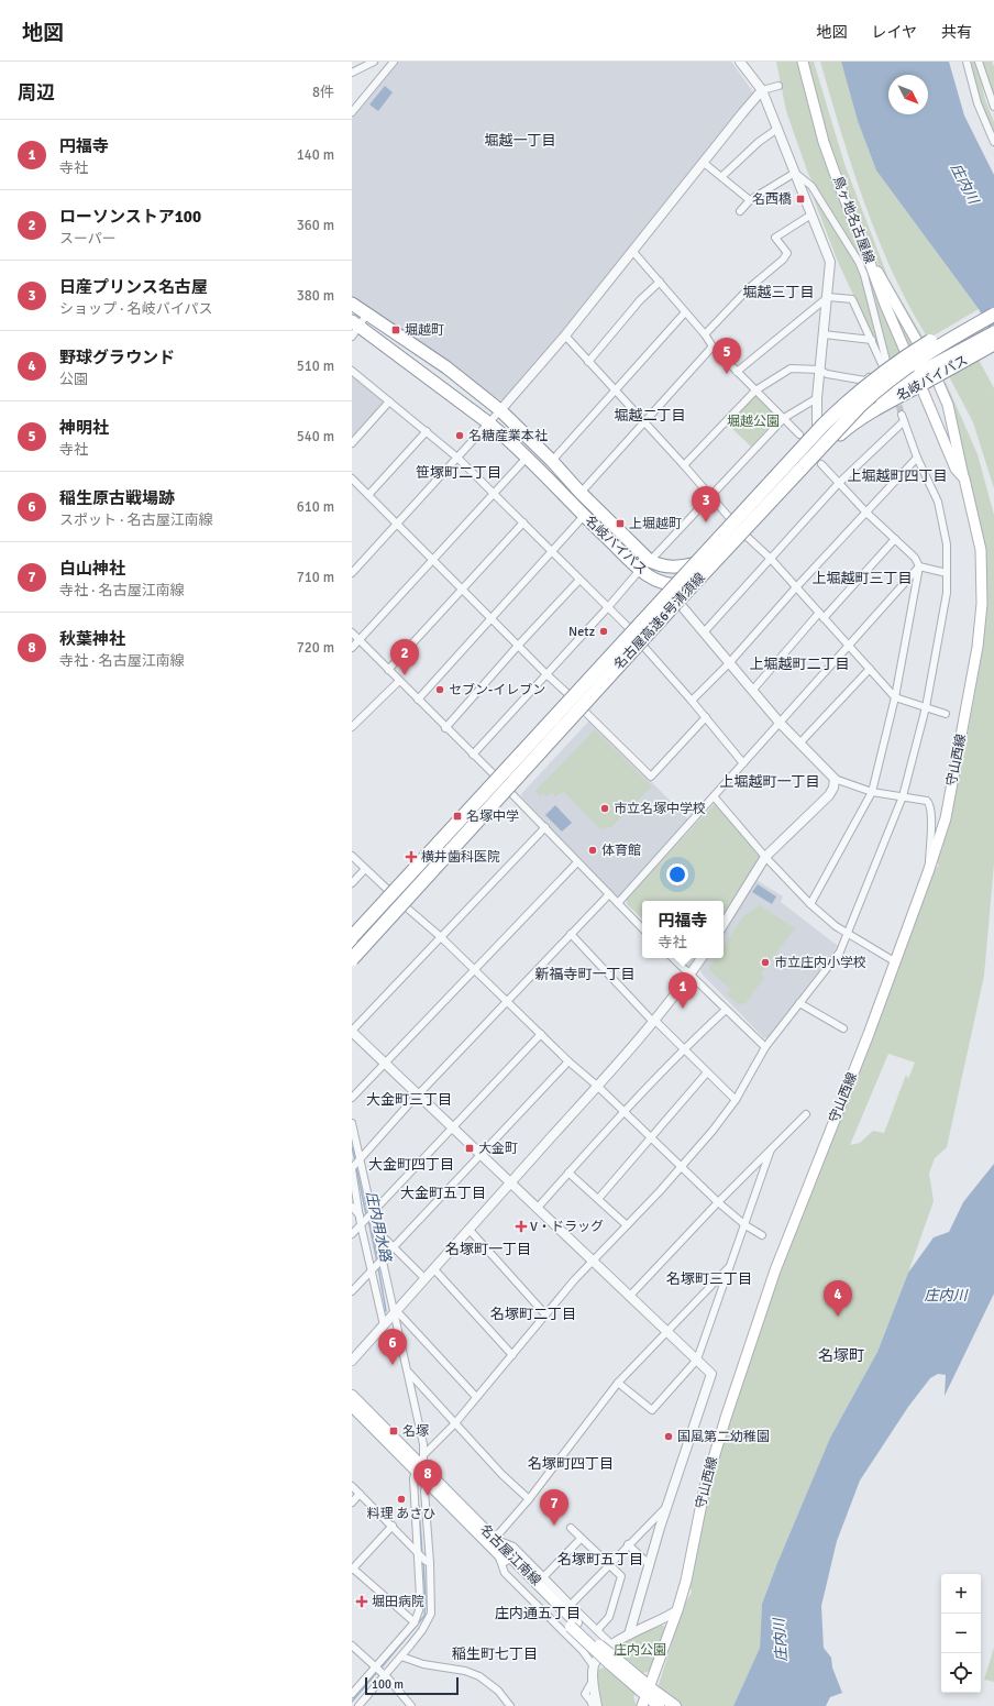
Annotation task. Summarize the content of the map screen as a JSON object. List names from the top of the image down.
{
  "streets": {
    "highway": ["名岐バイパス", "名古屋高速6号清須線"],
    "main road": ["鳥ヶ地名古屋線", "守山西線", "名古屋江南線"]
  },
  "crossings": [
    ["鳥ヶ地名古屋線", "名岐バイパス"],
    ["鳥ヶ地名古屋線", "守山西線"],
    ["名岐バイパス", "名古屋高速6号清須線"],
    ["名岐バイパス", "守山西線"],
    ["守山西線", "名古屋江南線"]
  ],
  "districts": [
    "堀越一丁目",
    "堀越三丁目",
    "堀越二丁目",
    "笹塚町二丁目",
    "上堀越町四丁目",
    "上堀越町三丁目",
    "上堀越町二丁目",
    "上堀越町一丁目",
    "新福寺町一丁目",
    "大金町三丁目",
    "大金町四丁目",
    "大金町五丁目",
    "名塚町一丁目",
    "名塚町三丁目",
    "名塚町二丁目",
    "名塚町",
    "名塚町四丁目",
    "名塚町五丁目",
    "庄内通五丁目",
    "稲生町七丁目"
  ],
  "water": ["庄内川", "庄内用水路"],
  "parks": ["堀越公園", "庄内公園"],
  "places": {
    "transit": [
      "名西橋",
      "堀越町",
      "上堀越町",
      "名塚中学",
      "大金町",
      "名塚"
    ],
    "other": [
      "名糖産業本社",
      "Netz",
      "セブン-イレブン",
      "市立名塚中学校",
      "体育館",
      "市立庄内小学校",
      "国風第二幼稚園",
      "料理 あさひ"
    ],
    "health": ["横井歯科医院", "V・ドラッグ", "堀田病院"]
  },
  "scale_bar": "100 m",
  "north": "bottom right",
  "page": {
    "header": "地図",
    "nav": ["地図", "レイヤ", "共有"],
    "heading": ["周辺", "8件"],
    "list": [
      {
        "mark": "1",
        "name": "円福寺",
        "note": "寺社",
        "value": "140 m"
      },
      {
        "mark": "2",
        "name": "ローソンストア100",
        "note": "スーパー",
        "value": "360 m"
      },
      {
        "mark": "3",
        "name": "日産プリンス名古屋",
        "note": "ショップ · 名岐バイパス",
        "value": "380 m"
      },
      {
        "mark": "4",
        "name": "野球グラウンド",
        "note": "公園",
        "value": "510 m"
      },
      {
        "mark": "5",
        "name": "神明社",
        "note": "寺社",
        "value": "540 m"
      },
      {
        "mark": "6",
        "name": "稲生原古戦場跡",
        "note": "スポット · 名古屋江南線",
        "value": "610 m"
      },
      {
        "mark": "7",
        "name": "白山神社",
        "note": "寺社 · 名古屋江南線",
        "value": "710 m"
      },
      {
        "mark": "8",
        "name": "秋葉神社",
        "note": "寺社 · 名古屋江南線",
        "value": "720 m"
      }
    ],
    "pins": [
      "5",
      "3",
      "2",
      "1",
      "4",
      "6",
      "8",
      "7"
    ],
    "popup": ["円福寺", "寺社"],
    "map_buttons": ["+", "−"],
    "scale": "100 m"
  }
}
